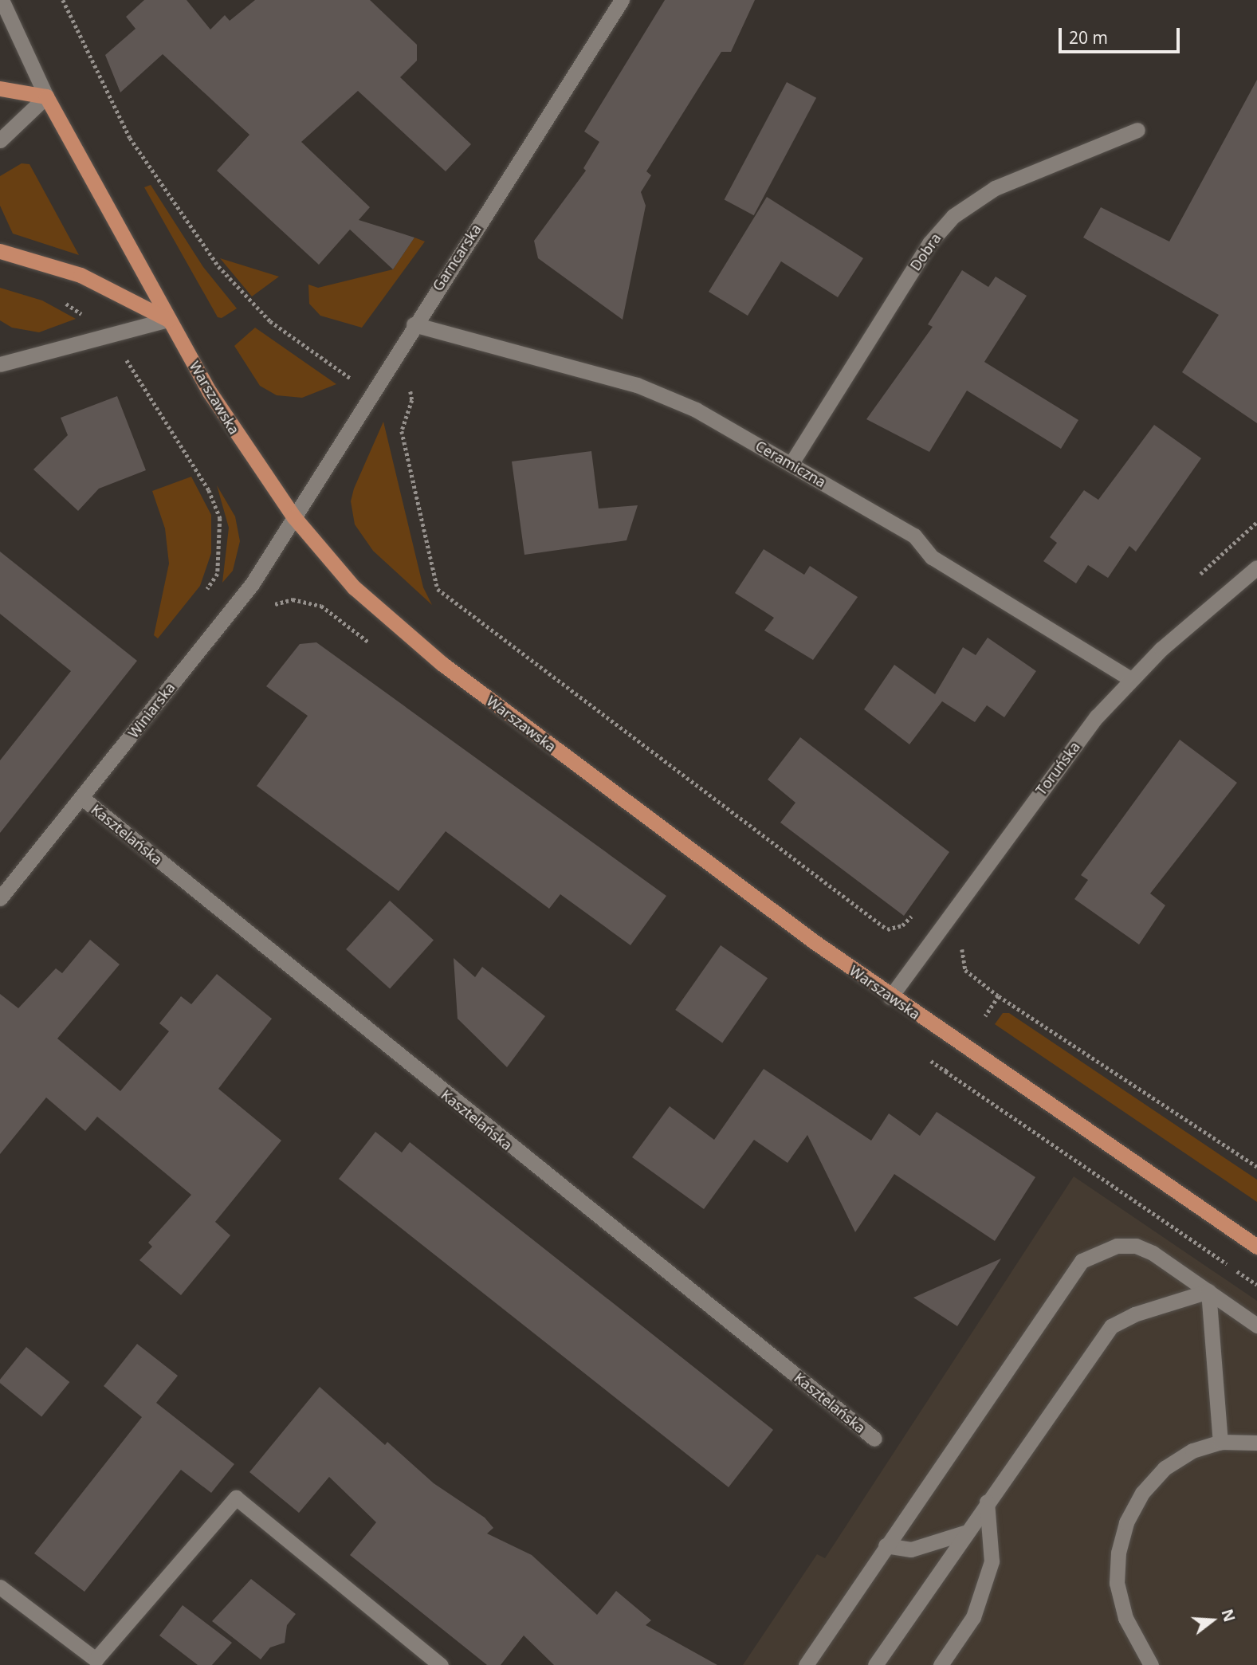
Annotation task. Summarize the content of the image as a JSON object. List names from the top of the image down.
{
  "streets": {
    "main road": ["Warszawska"],
    "street": [
      "Dobra",
      "Garncarska",
      "Ceramiczna",
      "Winiarska",
      "Toruńska",
      "Kasztelańska"
    ]
  },
  "crossings": [
    ["Dobra", "Ceramiczna"],
    ["Garncarska", "Warszawska"],
    ["Garncarska", "Ceramiczna"],
    ["Garncarska", "Winiarska"],
    ["Warszawska", "Winiarska"],
    ["Warszawska", "Toruńska"],
    ["Ceramiczna", "Toruńska"],
    ["Winiarska", "Kasztelańska"]
  ],
  "scale_bar": "20 m",
  "north": "right"
}
